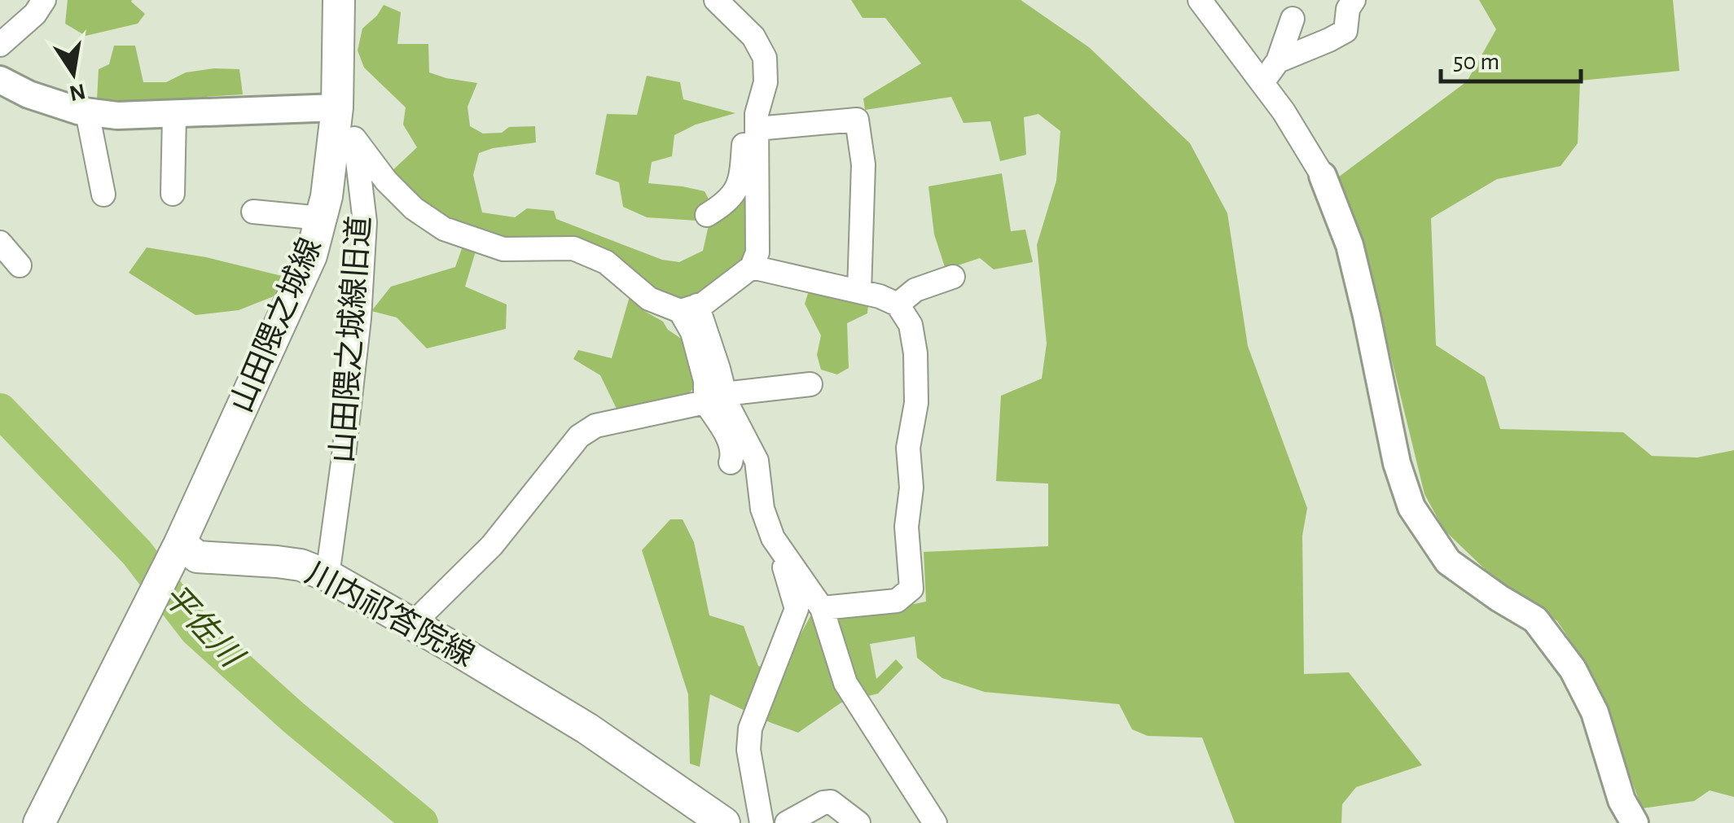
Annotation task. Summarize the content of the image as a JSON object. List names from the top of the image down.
{
  "streets": {
    "main road": ["山田隈之城線", "川内祁答院線"],
    "street": ["山田隈之城線旧道"]
  },
  "crossings": [
    ["山田隈之城線", "山田隈之城線旧道"],
    ["山田隈之城線", "川内祁答院線"],
    ["山田隈之城線旧道", "川内祁答院線"]
  ],
  "water": ["平佐川"],
  "scale_bar": "50 m",
  "north": "bottom"
}
